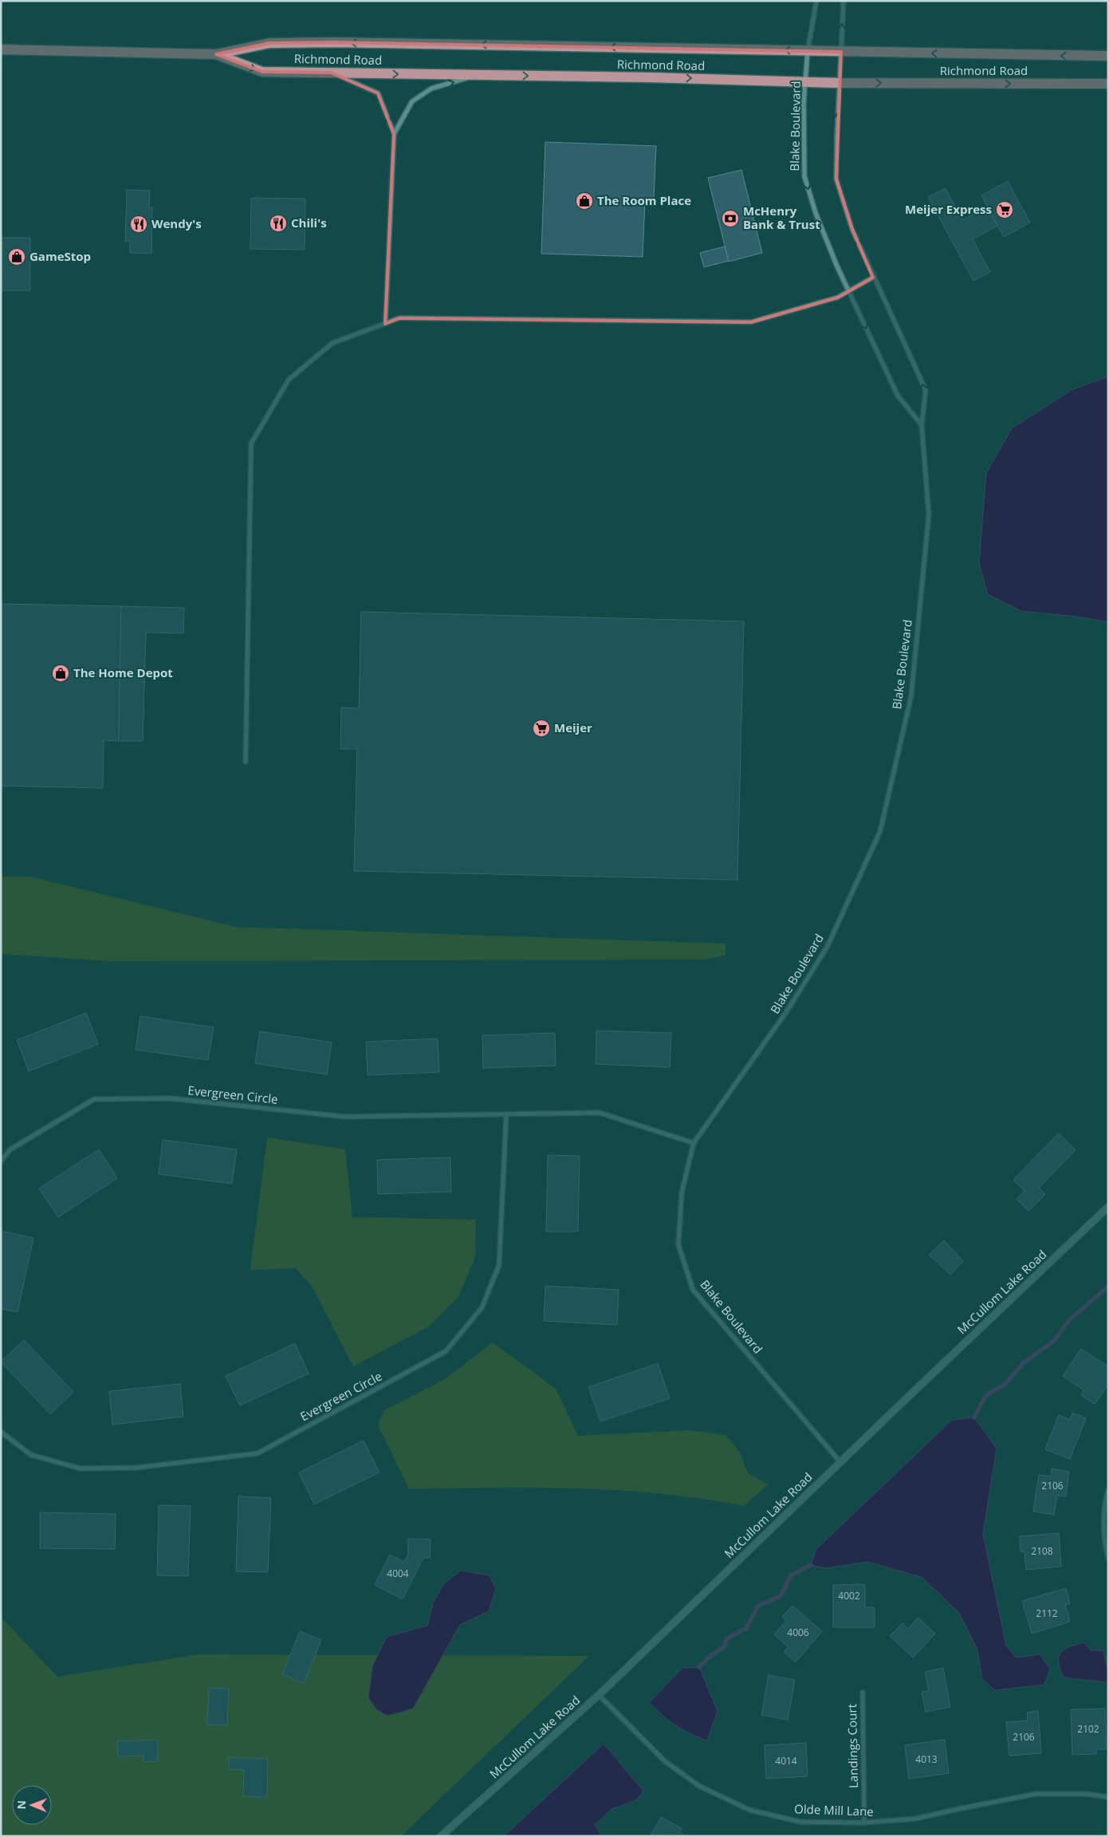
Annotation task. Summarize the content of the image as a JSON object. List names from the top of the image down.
{
  "streets": {
    "main road": ["Richmond Road"],
    "street": [
      "Blake Boulevard",
      "Evergreen Circle",
      "McCullom Lake Road",
      "Landings Court",
      "Olde Mill Lane"
    ]
  },
  "crossings": [
    ["Richmond Road", "Blake Boulevard"],
    ["Blake Boulevard", "Evergreen Circle"],
    ["Blake Boulevard", "McCullom Lake Road"],
    ["McCullom Lake Road", "Olde Mill Lane"],
    ["Landings Court", "Olde Mill Lane"]
  ],
  "places": {
    "shop": ["The Room Place", "GameStop", "The Home Depot"],
    "supermarket": ["Meijer Express", "Meijer"],
    "bank": ["McHenry Bank & Trust"],
    "restaurant": ["Chili's", "Wendy's"]
  },
  "house_numbers": [
    "2106",
    "2108",
    "4004",
    "4002",
    "2112",
    "4006",
    "2102",
    "2106",
    "4013",
    "4014"
  ],
  "north": "left"
}
